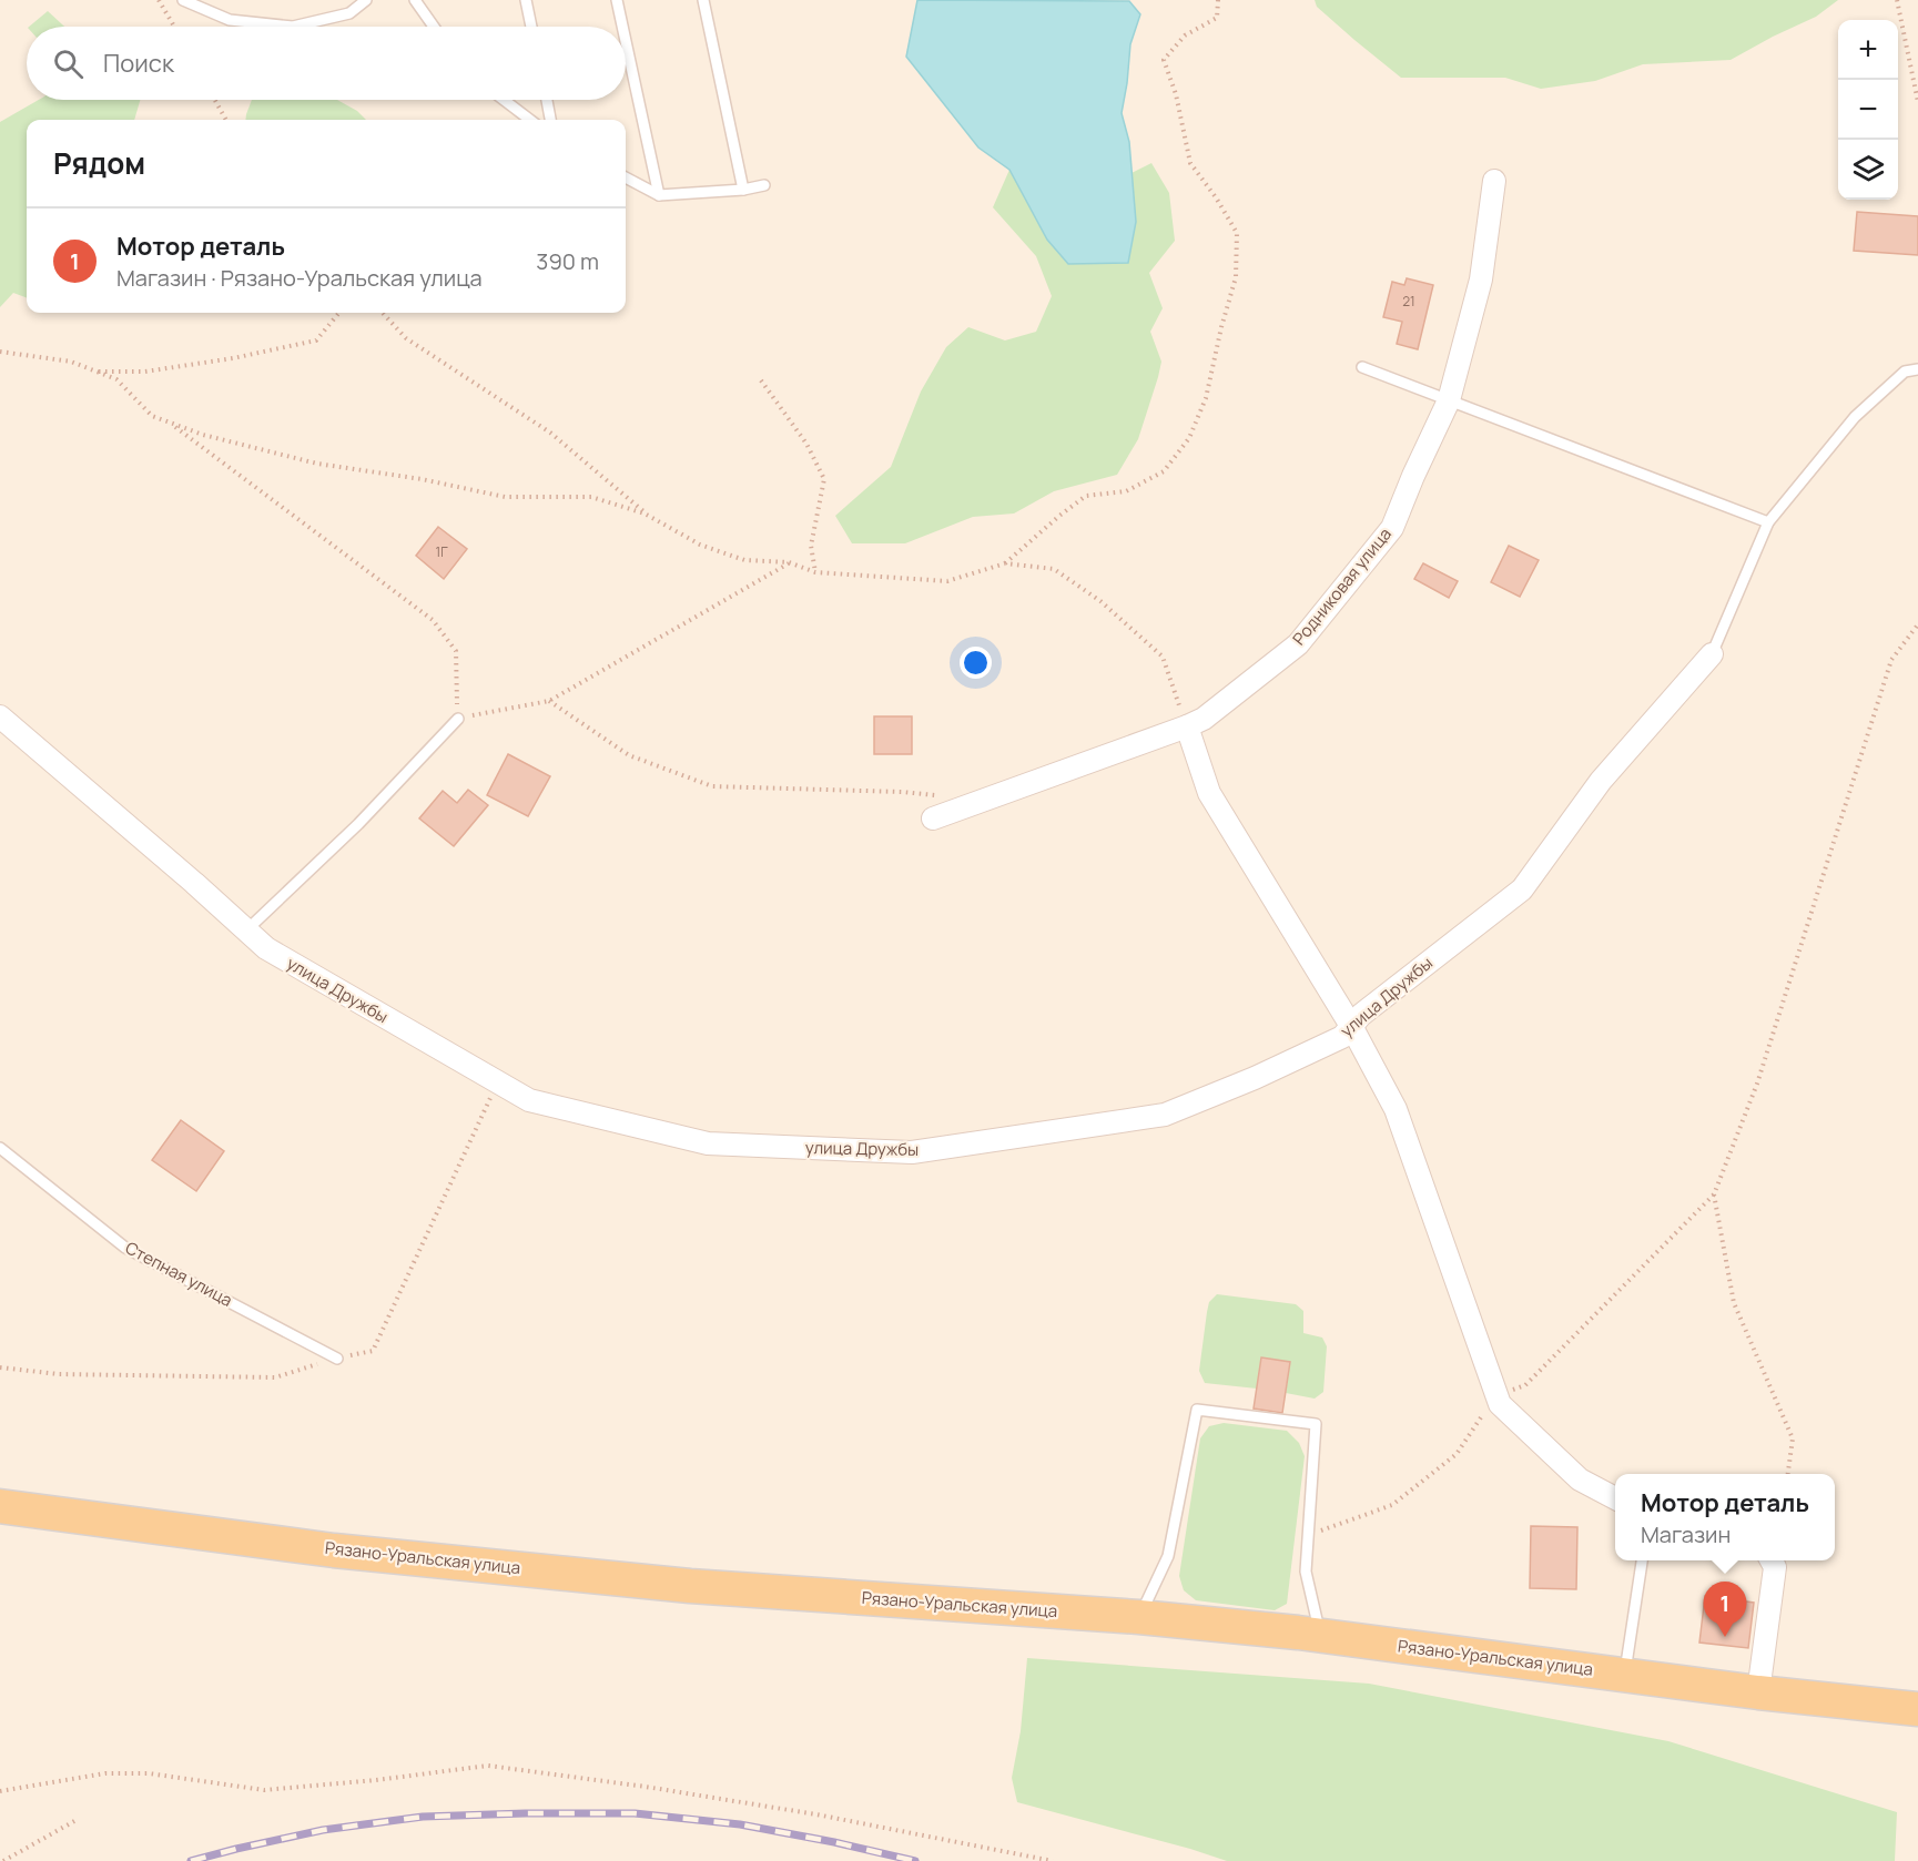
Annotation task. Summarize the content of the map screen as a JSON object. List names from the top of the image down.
{
  "streets": {
    "main road": ["Рязано-Уральская улица"],
    "street": ["Родниковая улица", "улица Дружбы"],
    "lane": ["Степная улица"]
  },
  "house_numbers": ["21", "1Г"],
  "page": {
    "map_buttons": ["+", "−"],
    "search": "Поиск",
    "heading": "Рядом",
    "list": [
      {
        "mark": "1",
        "name": "Мотор деталь",
        "note": "Магазин · Рязано-Уральская улица",
        "value": "390 m"
      }
    ],
    "popup": ["Мотор деталь", "Магазин"],
    "pins": "1"
  }
}
